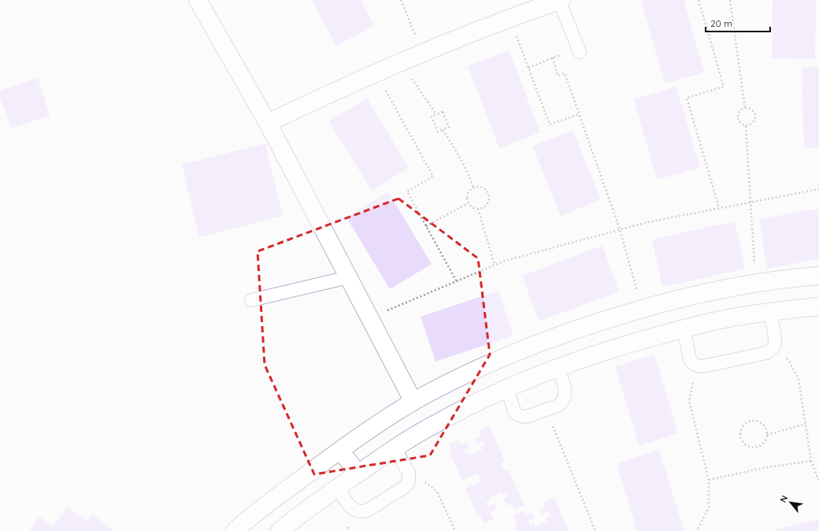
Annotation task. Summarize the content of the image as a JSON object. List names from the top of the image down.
{
  "scale_bar": "20 m",
  "north": "top left"
}
